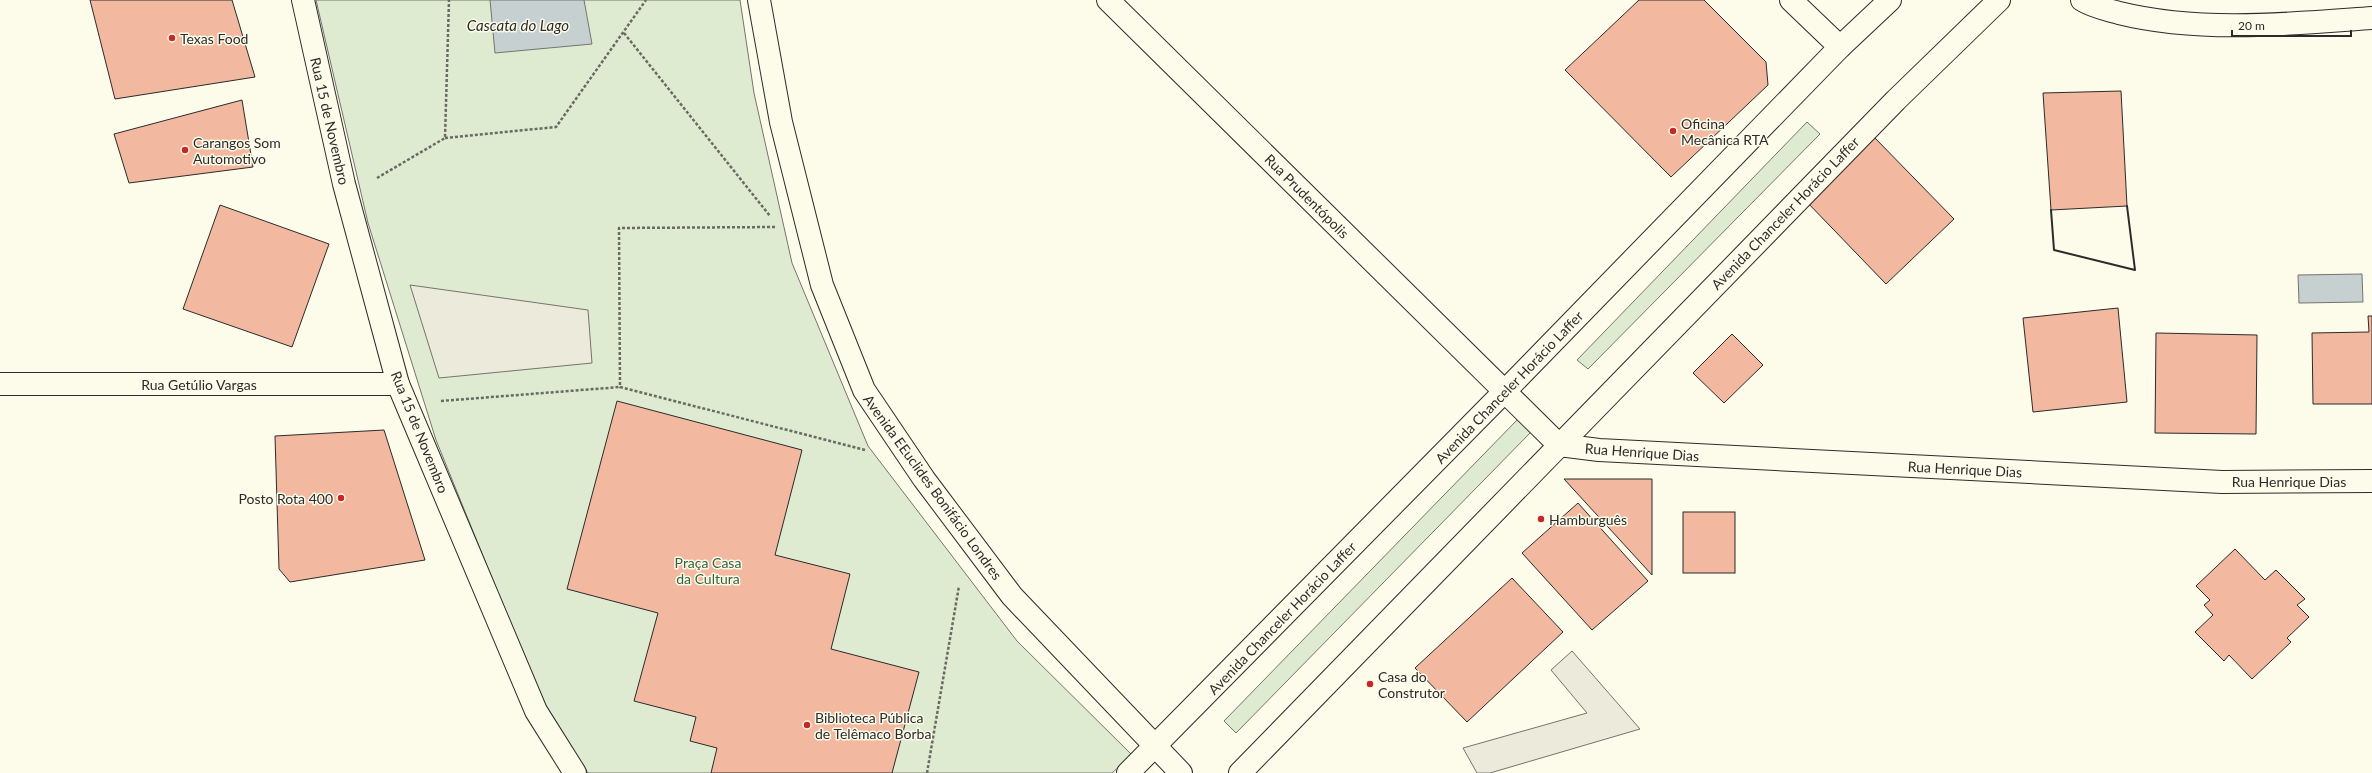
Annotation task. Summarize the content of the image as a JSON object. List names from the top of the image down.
{
  "streets": {
    "main road": [
      "Rua 15 de Novembro",
      "Rua Prudentópolis",
      "Avenida Chanceler Horácio Laffer",
      "Rua Getúlio Vargas",
      "Rua Henrique Dias",
      "Avenida EEuclides Bonifácio Londres"
    ]
  },
  "crossings": [
    ["Rua 15 de Novembro", "Rua Getúlio Vargas"],
    ["Rua Prudentópolis", "Avenida Chanceler Horácio Laffer"],
    ["Rua Prudentópolis", "Rua Henrique Dias"],
    ["Avenida Chanceler Horácio Laffer", "Rua Henrique Dias"],
    ["Avenida Chanceler Horácio Laffer", "Avenida EEuclides Bonifácio Londres"]
  ],
  "water": ["Cascata do Lago"],
  "parks": ["Praça Casa da Cultura"],
  "places": [
    "Texas Food",
    "Oficina Mecânica RTA",
    "Carangos Som Automotivo",
    "Posto Rota 400",
    "Hamburguês",
    "Casa do Construtor",
    "Biblioteca Pública de Telêmaco Borba"
  ],
  "scale_bar": "20 m"
}
